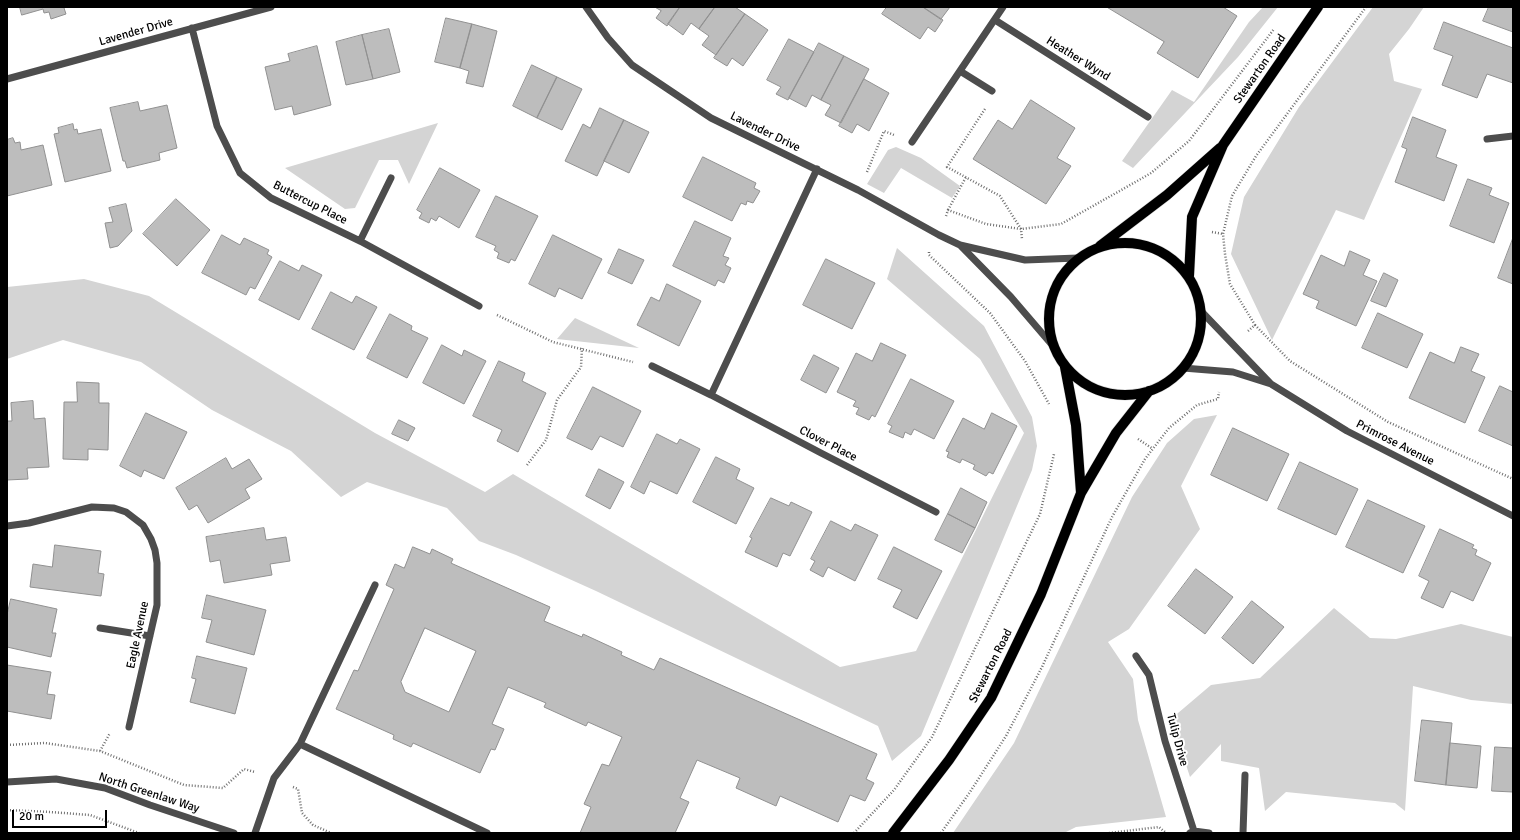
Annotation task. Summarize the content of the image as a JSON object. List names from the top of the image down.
{
  "streets": {
    "main road": ["Stewarton Road"],
    "street": [
      "Lavender Drive",
      "Heather Wynd",
      "Buttercup Place",
      "Primrose Avenue",
      "Clover Place",
      "Eagle Avenue",
      "Tulip Drive",
      "North Greenlaw Way"
    ]
  },
  "crossings": [
    ["Lavender Drive", "Stewarton Road"],
    ["Lavender Drive", "Buttercup Place"],
    ["Stewarton Road", "Primrose Avenue"]
  ],
  "scale_bar": "20 m"
}
